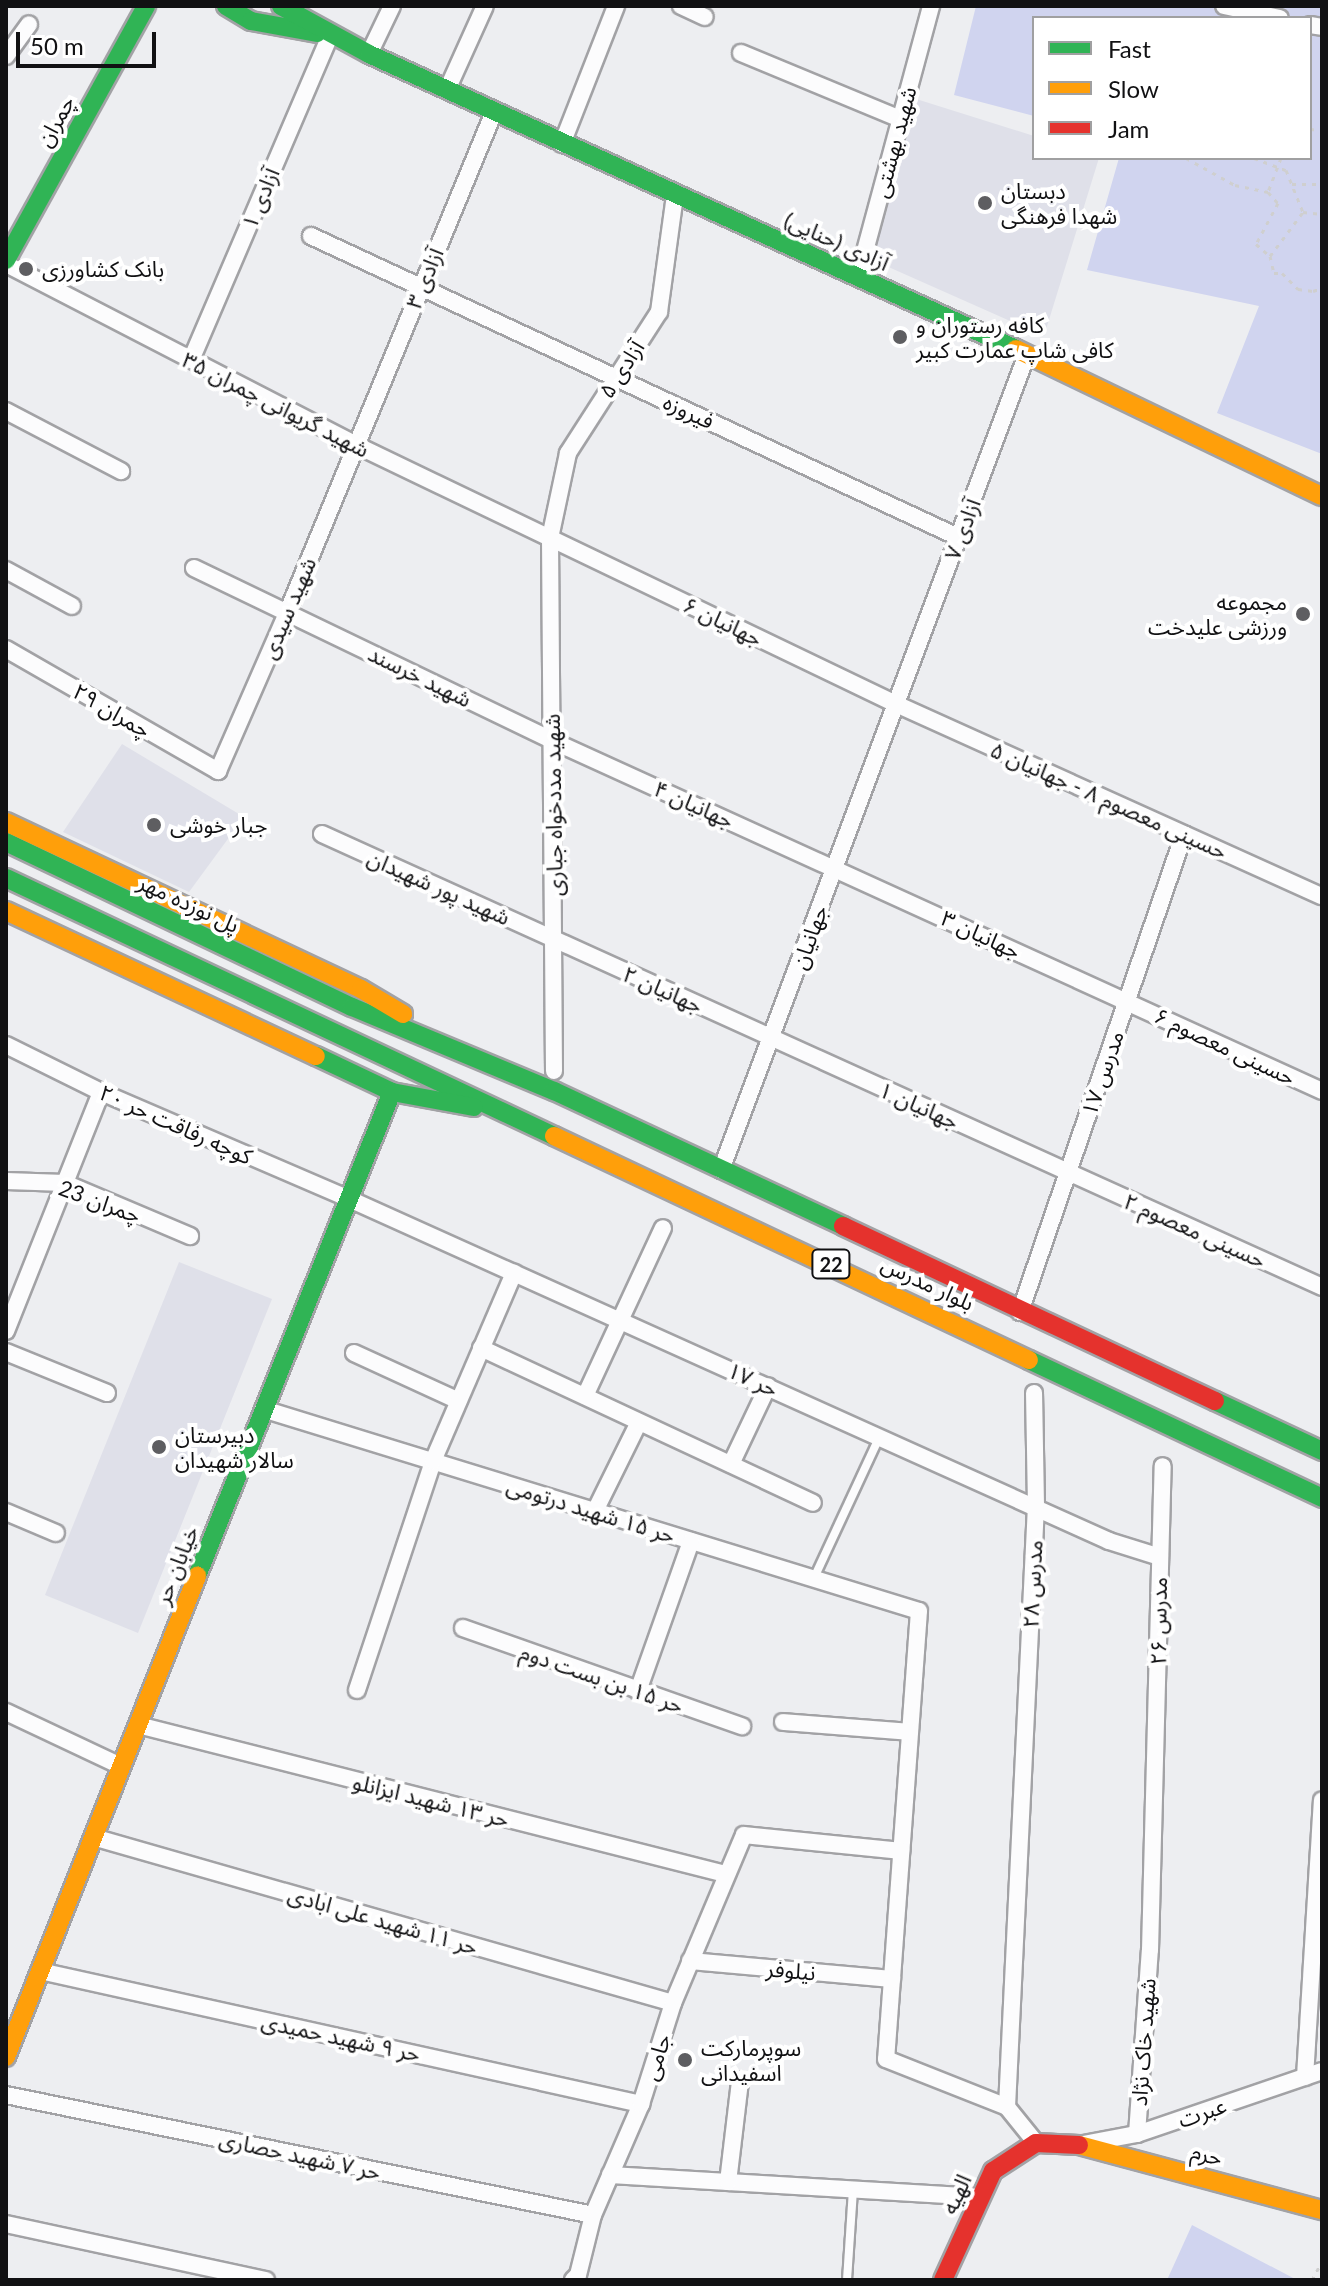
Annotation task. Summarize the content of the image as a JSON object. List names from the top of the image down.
{
  "streets": {
    "main road": [
      "چمران",
      "آزادی (حنایی)",
      "پل نوزده مهر",
      "22",
      "بلوار مدرس",
      "خیابان حر",
      "حرم",
      "الهیه"
    ],
    "street": [
      "شهید بهشتی",
      "آزادی ۱",
      "آزادی ۳",
      "آزادی ۵",
      "شهید گریوانی چمران ۳۵",
      "فیروزه",
      "آزادی ۷",
      "شهید سیدی",
      "جهانیان ۶",
      "شهید خرسند",
      "چمران ۲۹",
      "حسینی معصوم ۸ - جهانیان ۵",
      "جهانیان ۴",
      "شهید مددخواه جباری",
      "شهید پور شهیدان",
      "جهانیان ۳",
      "جهانیان",
      "جهانیان ۲",
      "حسینی معصوم ۶",
      "مدرس ۱۷",
      "جهانیان ۱",
      "کوچه رفاقت حر ۲۰",
      "چمران 23",
      "حسینی معصوم ۲",
      "حر ۱۷",
      "حر ۱۵ شهید درتومی",
      "مدرس ۲۸",
      "مدرس ۲۶",
      "حر ۱۵ بن بست دوم",
      "حر ۱۳ شهید ایزانلو",
      "حر ۱۱ شهید علی ابادی",
      "نیلوفر",
      "حر ۹ شهید حمیدی",
      "شهید خاک نژاد",
      "جامی",
      "عبرت",
      "حر ۷ شهید حصاری"
    ]
  },
  "crossings": [
    ["چمران", "شهید گریوانی چمران ۳۵"],
    ["شهید بهشتی", "آزادی (حنایی)"],
    ["آزادی ۱", "آزادی (حنایی)"],
    ["آزادی ۱", "شهید گریوانی چمران ۳۵"],
    ["آزادی (حنایی)", "آزادی ۳"],
    ["آزادی (حنایی)", "آزادی ۵"],
    ["آزادی (حنایی)", "آزادی ۷"],
    ["آزادی ۳", "شهید گریوانی چمران ۳۵"],
    ["آزادی ۳", "فیروزه"],
    ["آزادی ۳", "شهید سیدی"],
    ["آزادی ۵", "شهید گریوانی چمران ۳۵"],
    ["آزادی ۵", "فیروزه"],
    ["آزادی ۵", "جهانیان ۶"],
    ["آزادی ۵", "شهید مددخواه جباری"],
    ["شهید گریوانی چمران ۳۵", "شهید سیدی"],
    ["شهید گریوانی چمران ۳۵", "جهانیان ۶"],
    ["شهید گریوانی چمران ۳۵", "شهید مددخواه جباری"],
    ["فیروزه", "آزادی ۷"],
    ["آزادی ۷", "جهانیان ۶"],
    ["آزادی ۷", "حسینی معصوم ۸ - جهانیان ۵"],
    ["آزادی ۷", "جهانیان"],
    ["شهید سیدی", "شهید خرسند"],
    ["شهید سیدی", "چمران ۲۹"],
    ["جهانیان ۶", "حسینی معصوم ۸ - جهانیان ۵"],
    ["جهانیان ۶", "شهید مددخواه جباری"],
    ["جهانیان ۶", "جهانیان"],
    ["شهید خرسند", "جهانیان ۴"],
    ["شهید خرسند", "شهید مددخواه جباری"],
    ["حسینی معصوم ۸ - جهانیان ۵", "جهانیان"],
    ["حسینی معصوم ۸ - جهانیان ۵", "مدرس ۱۷"],
    ["جهانیان ۴", "شهید مددخواه جباری"],
    ["جهانیان ۴", "جهانیان ۳"],
    ["جهانیان ۴", "جهانیان"],
    ["شهید مددخواه جباری", "شهید پور شهیدان"],
    ["شهید مددخواه جباری", "جهانیان ۲"],
    ["شهید پور شهیدان", "جهانیان ۲"],
    ["پل نوزده مهر", "بلوار مدرس"],
    ["جهانیان ۳", "جهانیان"],
    ["جهانیان ۳", "حسینی معصوم ۶"],
    ["جهانیان ۳", "مدرس ۱۷"],
    ["جهانیان", "جهانیان ۲"],
    ["جهانیان", "جهانیان ۱"],
    ["جهانیان", "بلوار مدرس"],
    ["جهانیان ۲", "جهانیان ۱"],
    ["حسینی معصوم ۶", "مدرس ۱۷"],
    ["مدرس ۱۷", "جهانیان ۱"],
    ["مدرس ۱۷", "حسینی معصوم ۲"],
    ["مدرس ۱۷", "بلوار مدرس"],
    ["جهانیان ۱", "حسینی معصوم ۲"],
    ["کوچه رفاقت حر ۲۰", "حر ۱۷"],
    ["کوچه رفاقت حر ۲۰", "خیابان حر"],
    ["حر ۱۷", "خیابان حر"],
    ["حر ۱۷", "مدرس ۲۸"],
    ["حر ۱۷", "مدرس ۲۶"],
    ["حر ۱۵ شهید درتومی", "خیابان حر"],
    ["خیابان حر", "حر ۱۳ شهید ایزانلو"],
    ["خیابان حر", "حر ۱۱ شهید علی ابادی"],
    ["خیابان حر", "حر ۹ شهید حمیدی"],
    ["مدرس ۲۶", "شهید خاک نژاد"],
    ["حر ۱۳ شهید ایزانلو", "جامی"],
    ["حر ۱۱ شهید علی ابادی", "جامی"],
    ["نیلوفر", "جامی"],
    ["حر ۹ شهید حمیدی", "جامی"],
    ["شهید خاک نژاد", "عبرت"],
    ["جامی", "حر ۷ شهید حصاری"],
    ["عبرت", "حرم"]
  ],
  "places": [
    "دبستان شهدا فرهنگی",
    "بانک کشاورزی",
    "کافه رستوران و کافی شاپ عمارت کبیر",
    "مجموعه ورزشی علیدخت",
    "جبار خوشی",
    "دبیرستان سالار شهیدان",
    "سوپرمارکت اسفیدانی"
  ],
  "legend": ["Fast", "Slow", "Jam"],
  "scale_bar": "50 m"
}
